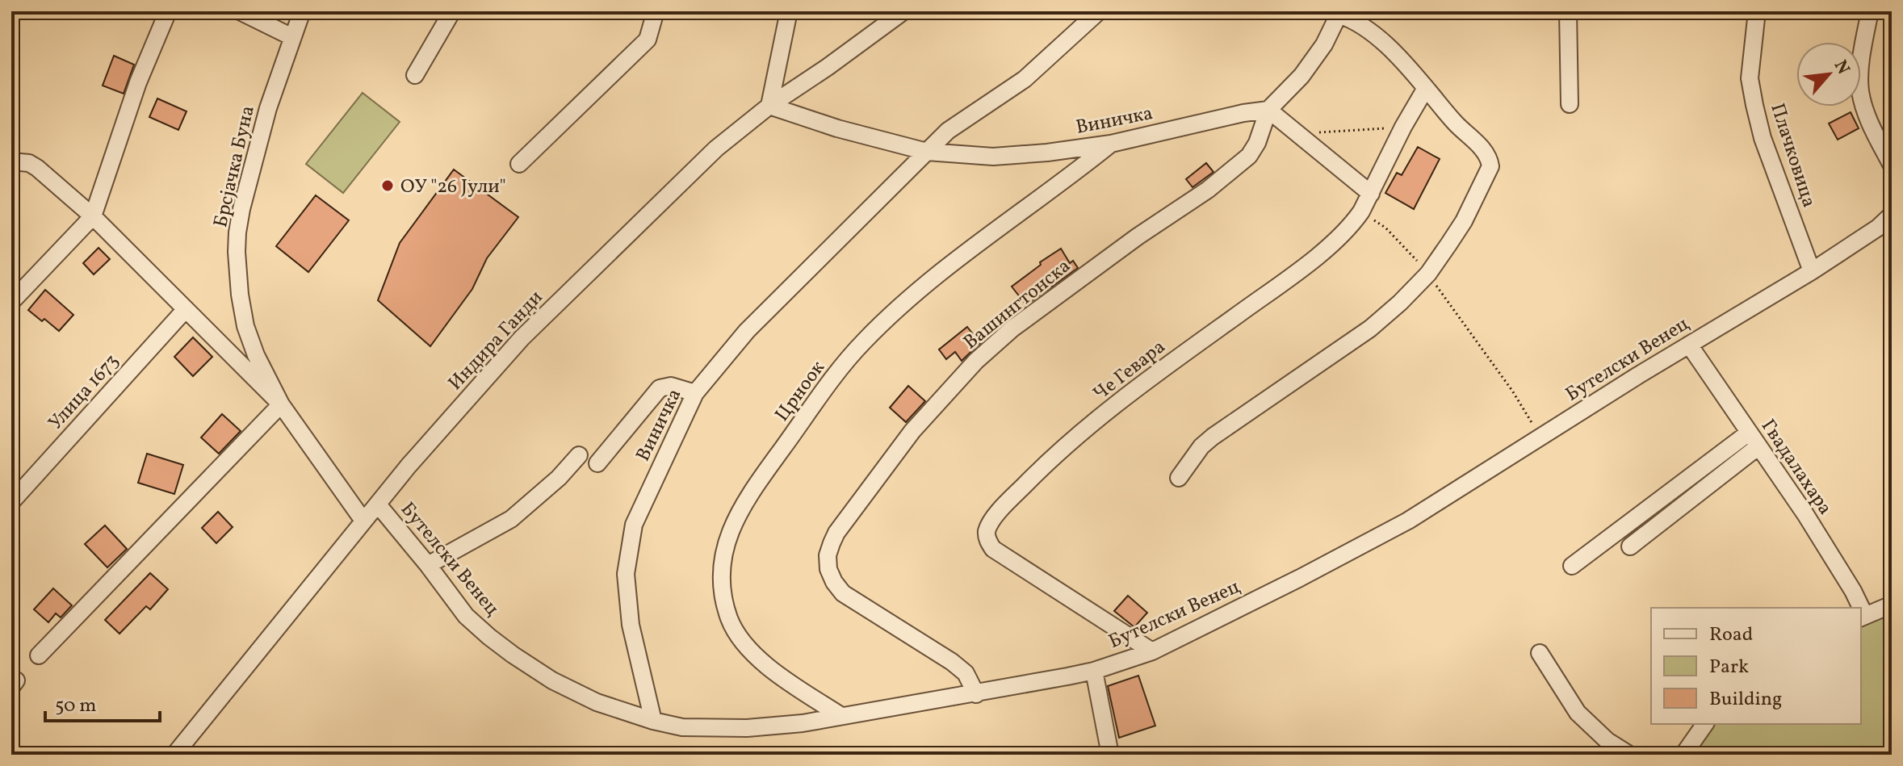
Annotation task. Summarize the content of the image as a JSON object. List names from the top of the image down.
{
  "streets": {
    "street": [
      "Виничка",
      "Плачковица",
      "Брсјачка Буна",
      "Вашингтонска",
      "Индира Ганди",
      "Бутелски Венец",
      "Че Гевара",
      "Црноок",
      "Улица 1673",
      "Гвадалахара"
    ]
  },
  "crossings": [
    ["Виничка", "Вашингтонска"],
    ["Виничка", "Индира Ганди"],
    ["Виничка", "Бутелски Венец"],
    ["Виничка", "Црноок"],
    ["Плачковица", "Бутелски Венец"],
    ["Вашингтонска", "Бутелски Венец"],
    ["Индира Ганди", "Бутелски Венец"],
    ["Бутелски Венец", "Че Гевара"],
    ["Бутелски Венец", "Црноок"],
    ["Бутелски Венец", "Гвадалахара"]
  ],
  "places": ["ОУ \"26 Јули\""],
  "legend": ["Road", "Park", "Building"],
  "scale_bar": "50 m",
  "north": "top right"
}
